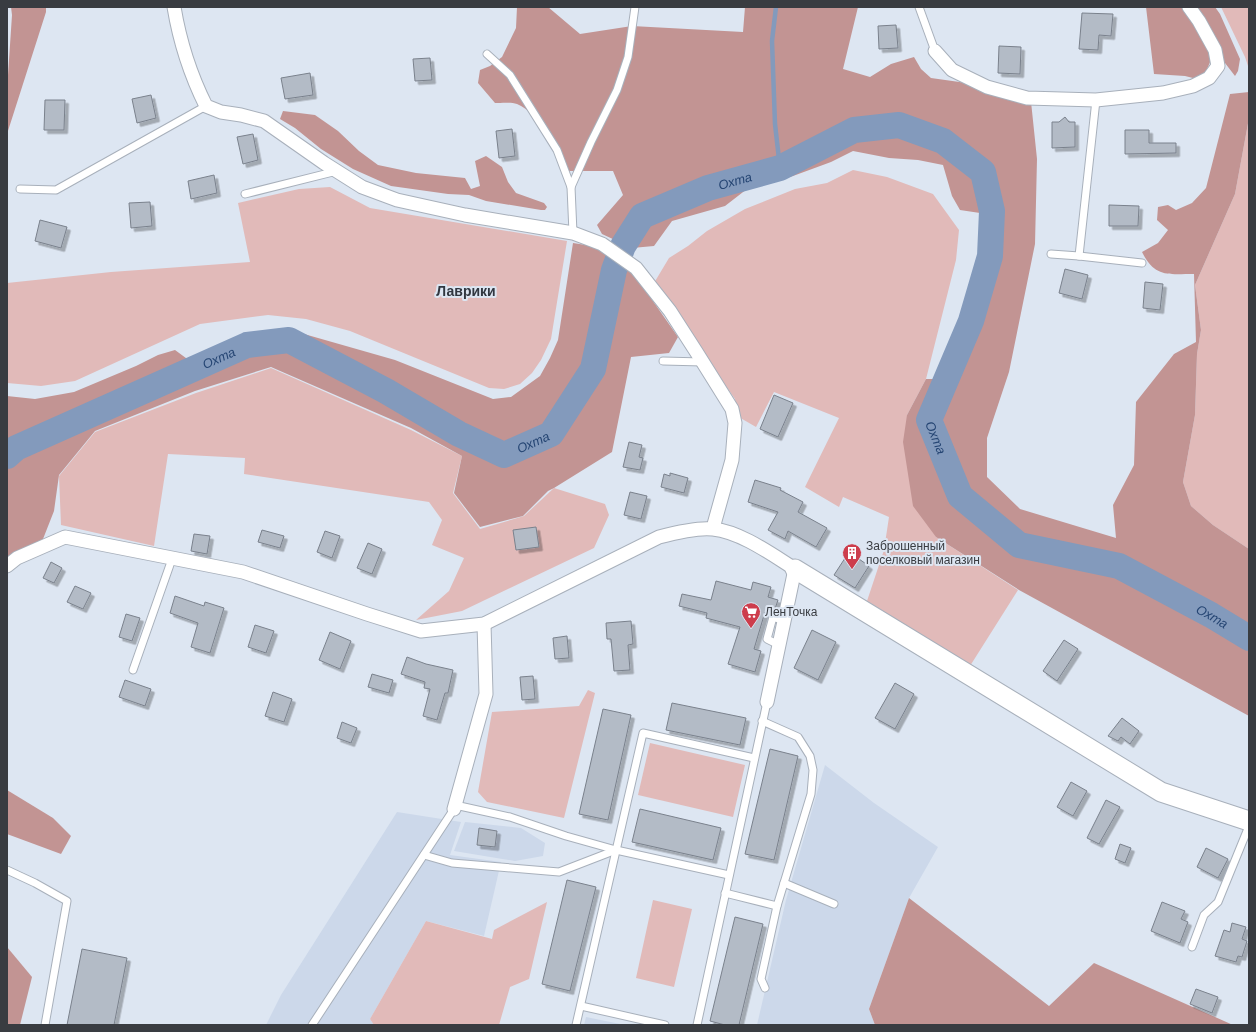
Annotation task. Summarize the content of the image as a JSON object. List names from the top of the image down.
{
  "districts": ["Лаврики"],
  "water": ["Охта"],
  "places": {
    "building": ["Заброшенный поселковый магазин"],
    "supermarket": ["ЛенТочка"]
  }
}
